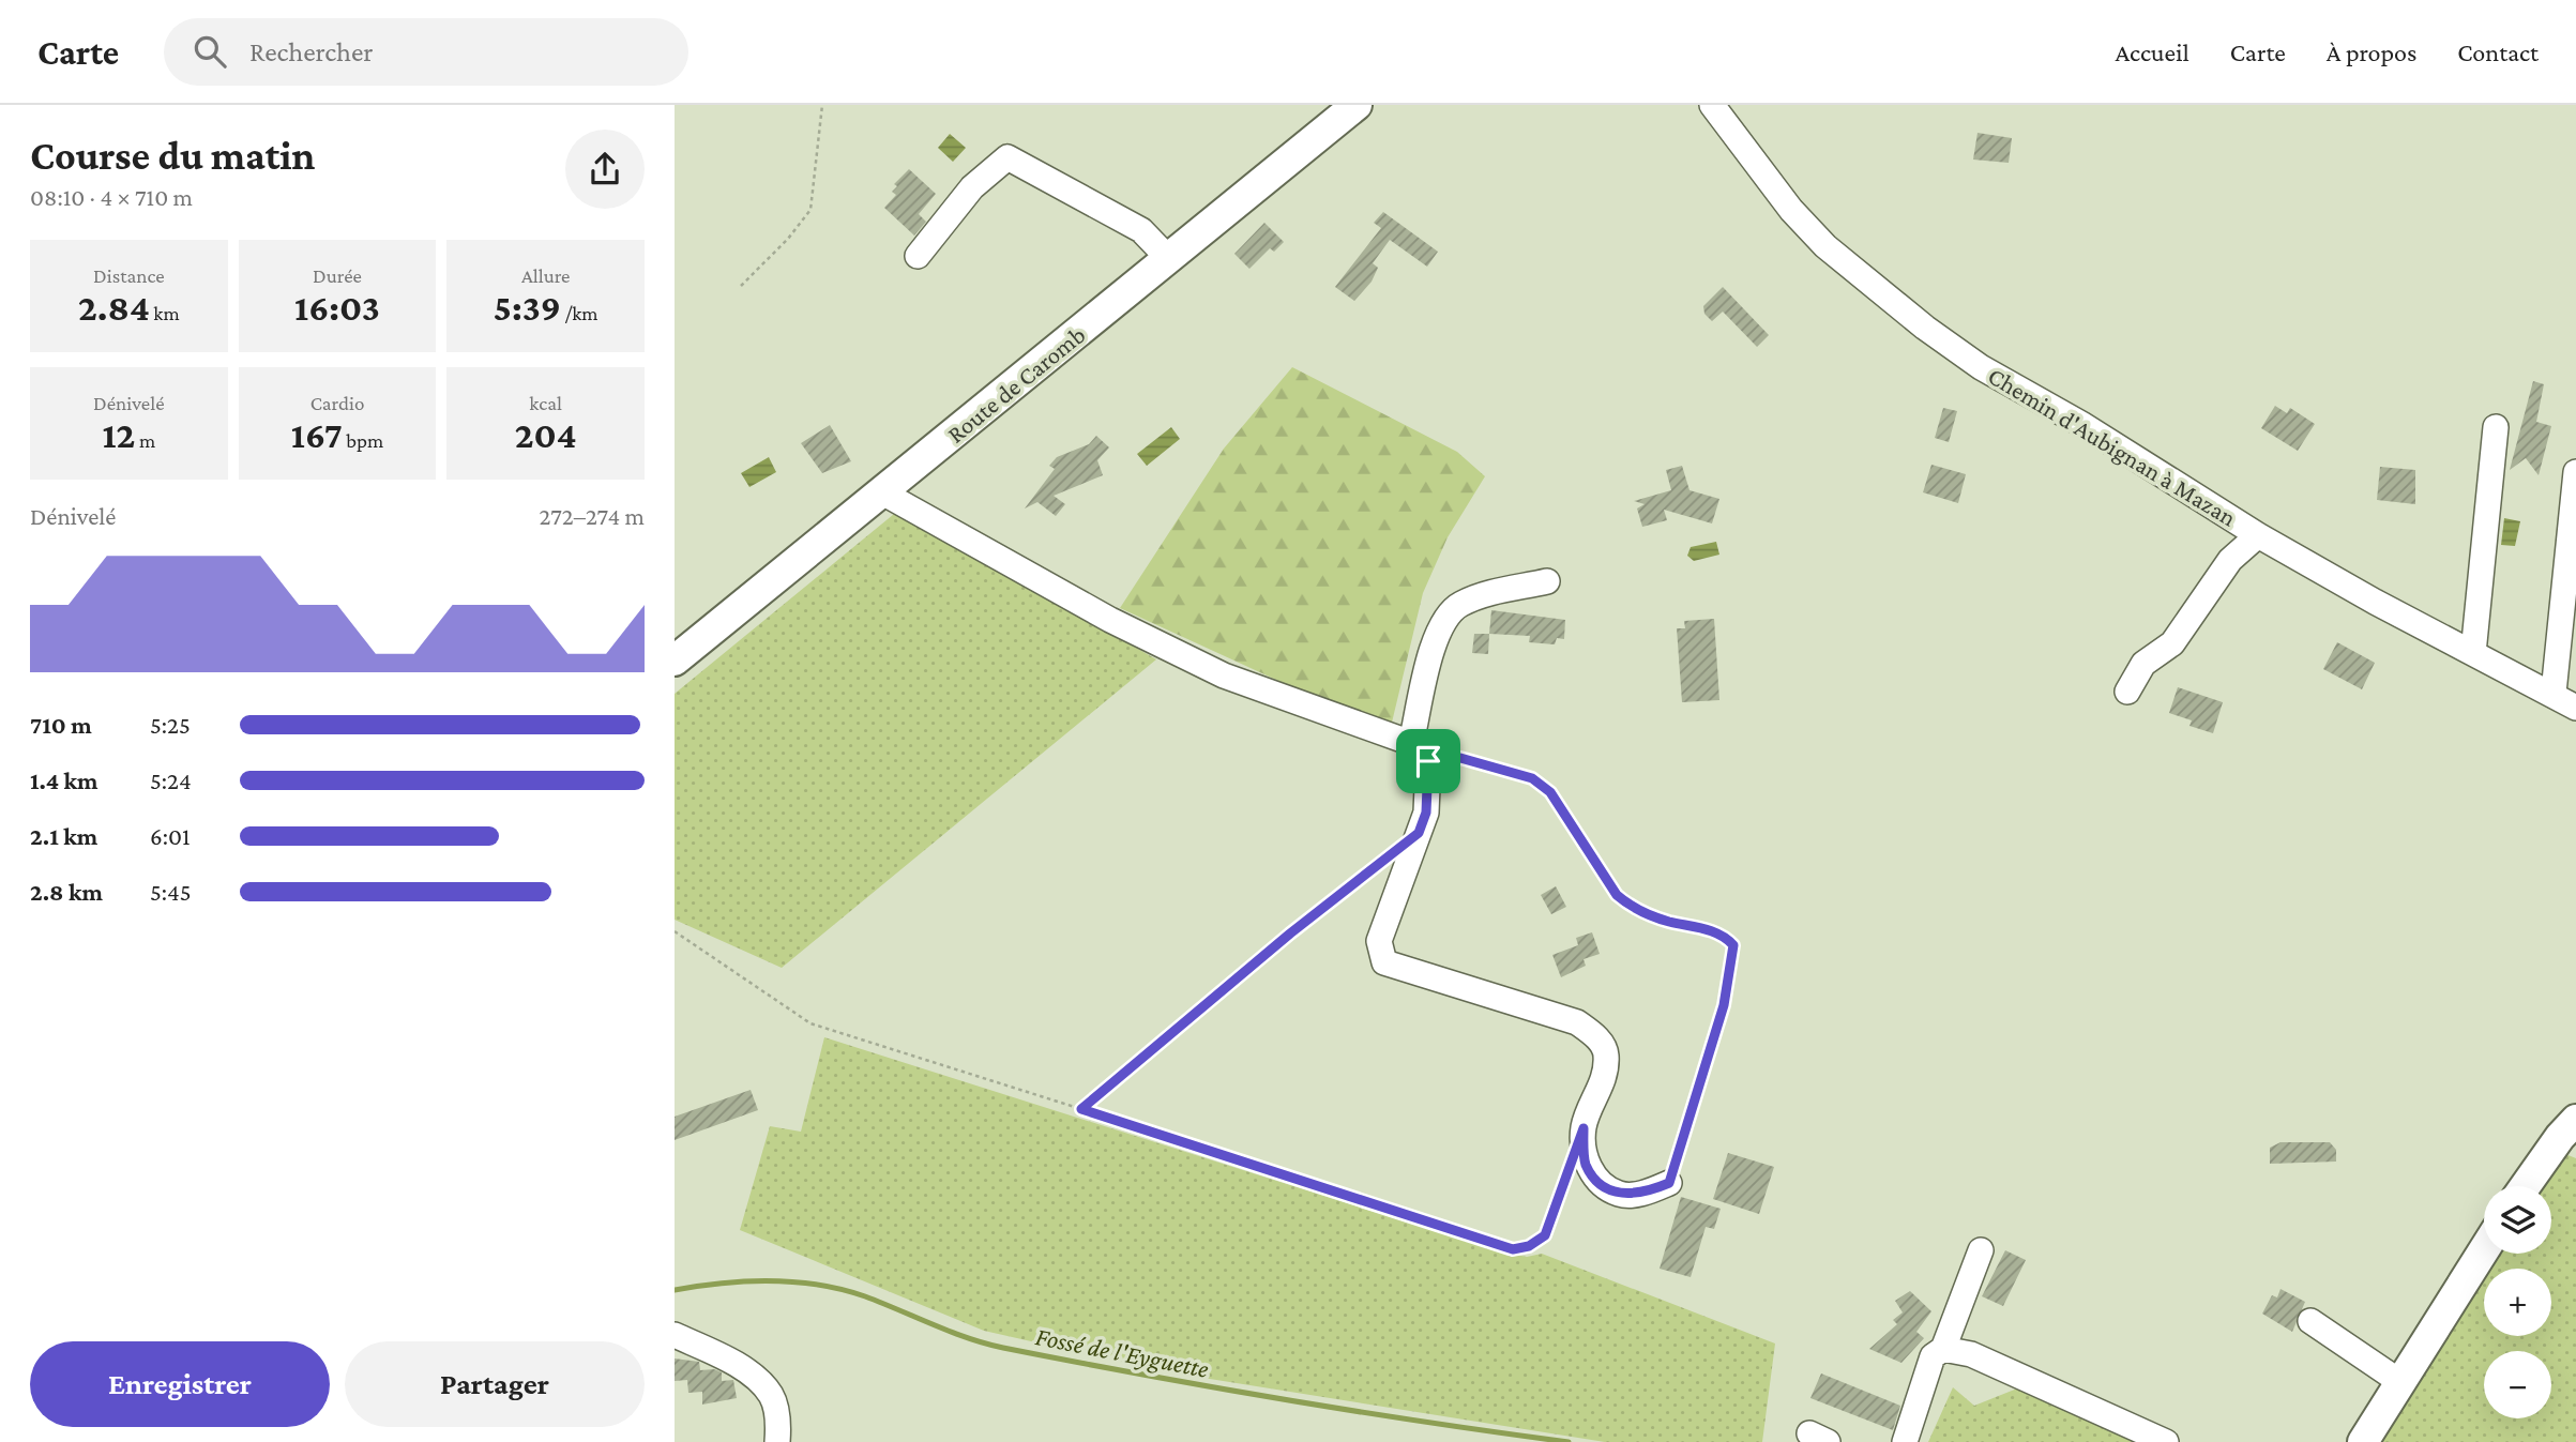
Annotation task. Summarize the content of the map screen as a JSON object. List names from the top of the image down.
{
  "streets": {
    "main road": ["Route de Caromb"],
    "street": ["Chemin d'Aubignan à Mazan"]
  },
  "water": ["Fossé de l'Eyguette"],
  "page": {
    "header": "Carte",
    "search": "Rechercher",
    "nav": [
      "Accueil",
      "Carte",
      "À propos",
      "Contact"
    ],
    "heading": ["Course du matin", "08:10 · 4 × 710 m"],
    "stats": [
      ["Distance", "2.84 km"],
      ["Durée", "16:03"],
      ["Allure", "5:39 /km"],
      ["Dénivelé", "12 m"],
      ["Cardio", "167 bpm"],
      ["kcal", "204"]
    ],
    "chart": ["Dénivelé", "272–274 m"],
    "list": [
      {
        "name": "710 m",
        "note": "5:25"
      },
      {
        "name": "1.4 km",
        "note": "5:24"
      },
      {
        "name": "2.1 km",
        "note": "6:01"
      },
      {
        "name": "2.8 km",
        "note": "5:45"
      }
    ],
    "map_buttons": ["+", "−"],
    "buttons": ["Enregistrer", "Partager"]
  }
}
